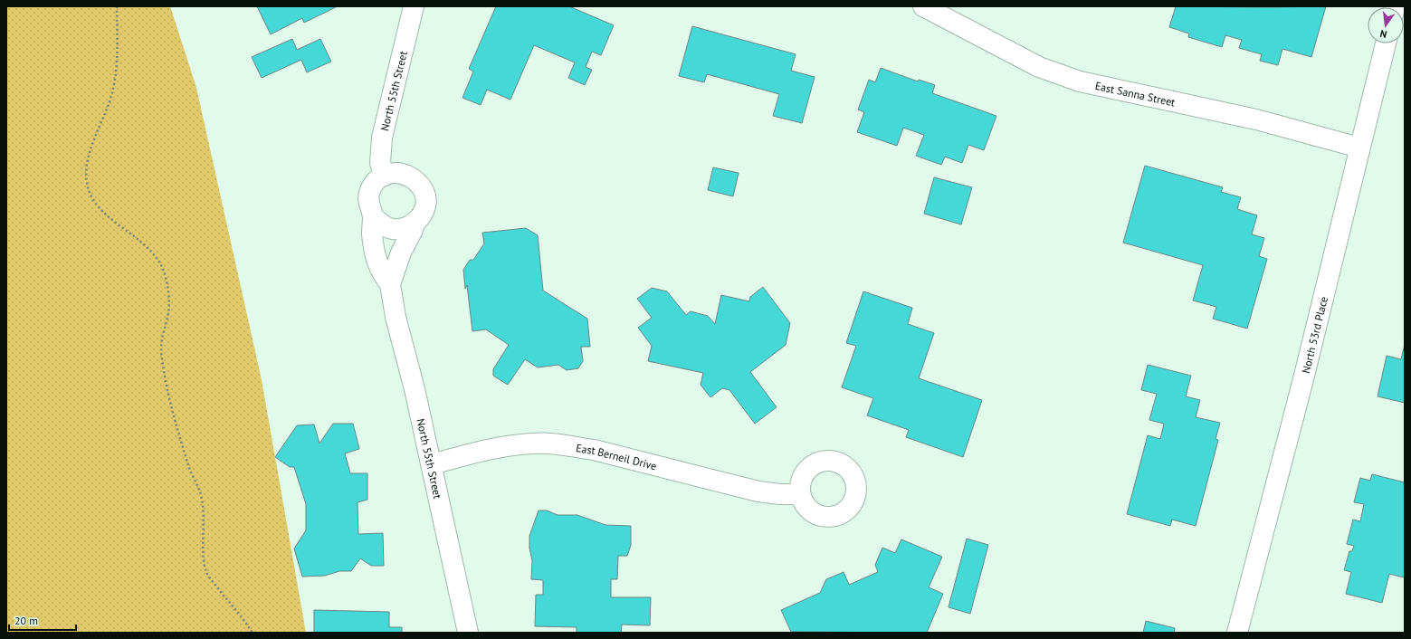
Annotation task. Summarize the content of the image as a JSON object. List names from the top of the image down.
{
  "streets": {
    "street": [
      "North 55th Street",
      "East Sanna Street",
      "North 53rd Place",
      "East Berneil Drive"
    ]
  },
  "crossings": [
    ["North 55th Street", "East Berneil Drive"],
    ["East Sanna Street", "North 53rd Place"]
  ],
  "scale_bar": "20 m",
  "north": "bottom"
}
